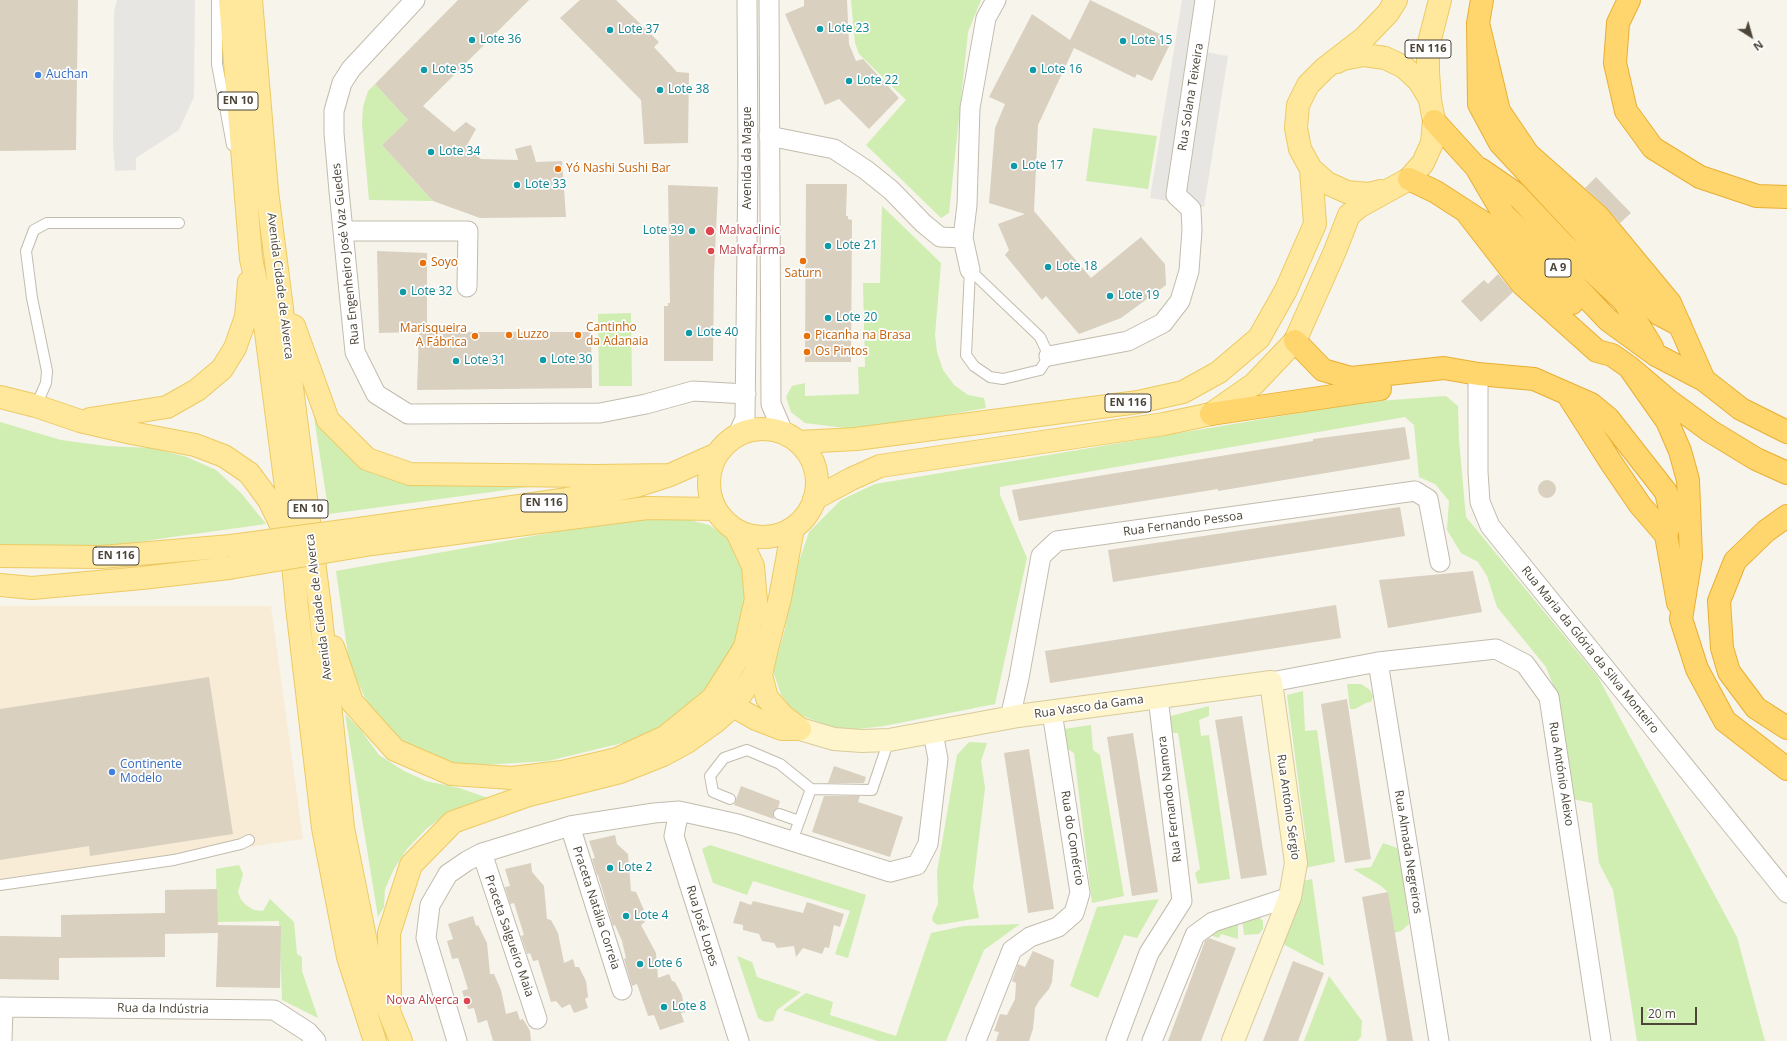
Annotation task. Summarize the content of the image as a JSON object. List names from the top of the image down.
{
  "streets": {
    "highway": ["A 9"],
    "main road": [
      "EN 116",
      "EN 10",
      "Avenida Cidade de Alverca",
      "Rua Vasco da Gama",
      "Rua António Sérgio"
    ],
    "street": [
      "Rua Solana Teixeira",
      "Avenida da Mague",
      "Rua Engenheiro José Vaz Guedes",
      "Rua Fernando Pessoa",
      "Rua Maria da Glória da Silva Monteiro",
      "Rua António Aleixo",
      "Rua Fernando Namora",
      "Rua do Comércio",
      "Rua Almada Negreiros",
      "Praceta Natália Correia",
      "Rua José Lopes",
      "Praceta Salgueiro Maia",
      "Rua da Indústria"
    ]
  },
  "crossings": [
    ["EN 116", "Avenida da Mague"],
    ["EN 116", "A 9"],
    ["Avenida da Mague", "Rua Engenheiro José Vaz Guedes"],
    ["Rua Fernando Pessoa", "Rua Vasco da Gama"],
    ["Rua Vasco da Gama", "Rua António Aleixo"],
    ["Rua Vasco da Gama", "Rua Fernando Namora"],
    ["Rua Vasco da Gama", "Rua António Sérgio"],
    ["Rua Vasco da Gama", "Rua do Comércio"],
    ["Rua Vasco da Gama", "Rua Almada Negreiros"],
    ["Rua António Aleixo", "Rua Almada Negreiros"]
  ],
  "places": [
    "Lote 23",
    "Lote 37",
    "Lote 36",
    "Lote 15",
    "Lote 35",
    "Lote 16",
    "Auchan",
    "Lote 22",
    "Lote 38",
    "Lote 34",
    "Lote 17",
    "Yó Nashi Sushi Bar",
    "Lote 33",
    "Lote 39",
    "Malvaclinic",
    "Lote 21",
    "Malvafarma",
    "Saturn",
    "Soyo",
    "Lote 18",
    "Lote 32",
    "Lote 19",
    "Lote 20",
    "Lote 40",
    "Luzzo",
    "Cantinho da Adanaia",
    "Marisqueira A Fábrica",
    "Picanha na Brasa",
    "Os Pintos",
    "Lote 30",
    "Lote 31",
    "Continente Modelo",
    "Lote 2",
    "Lote 4",
    "Lote 6",
    "Nova Alverca",
    "Lote 8"
  ],
  "scale_bar": "20 m",
  "north": "bottom right"
}
